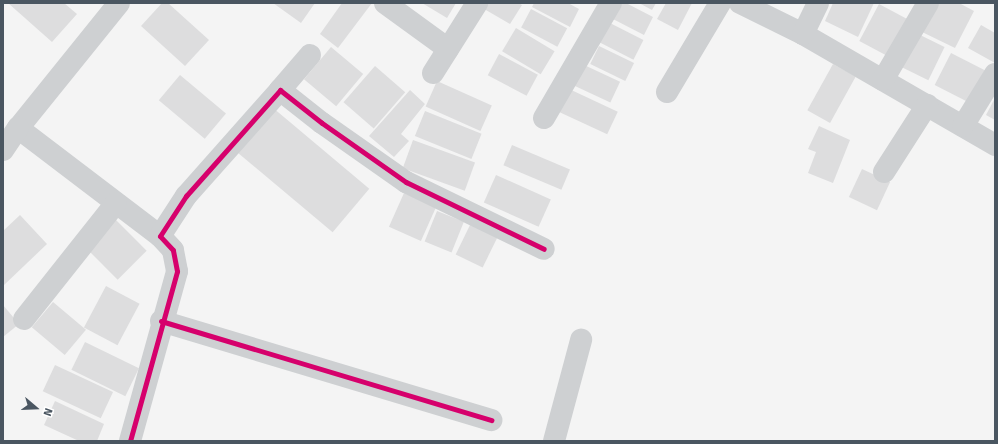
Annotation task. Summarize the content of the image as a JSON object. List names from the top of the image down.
{
  "north": "right"
}
